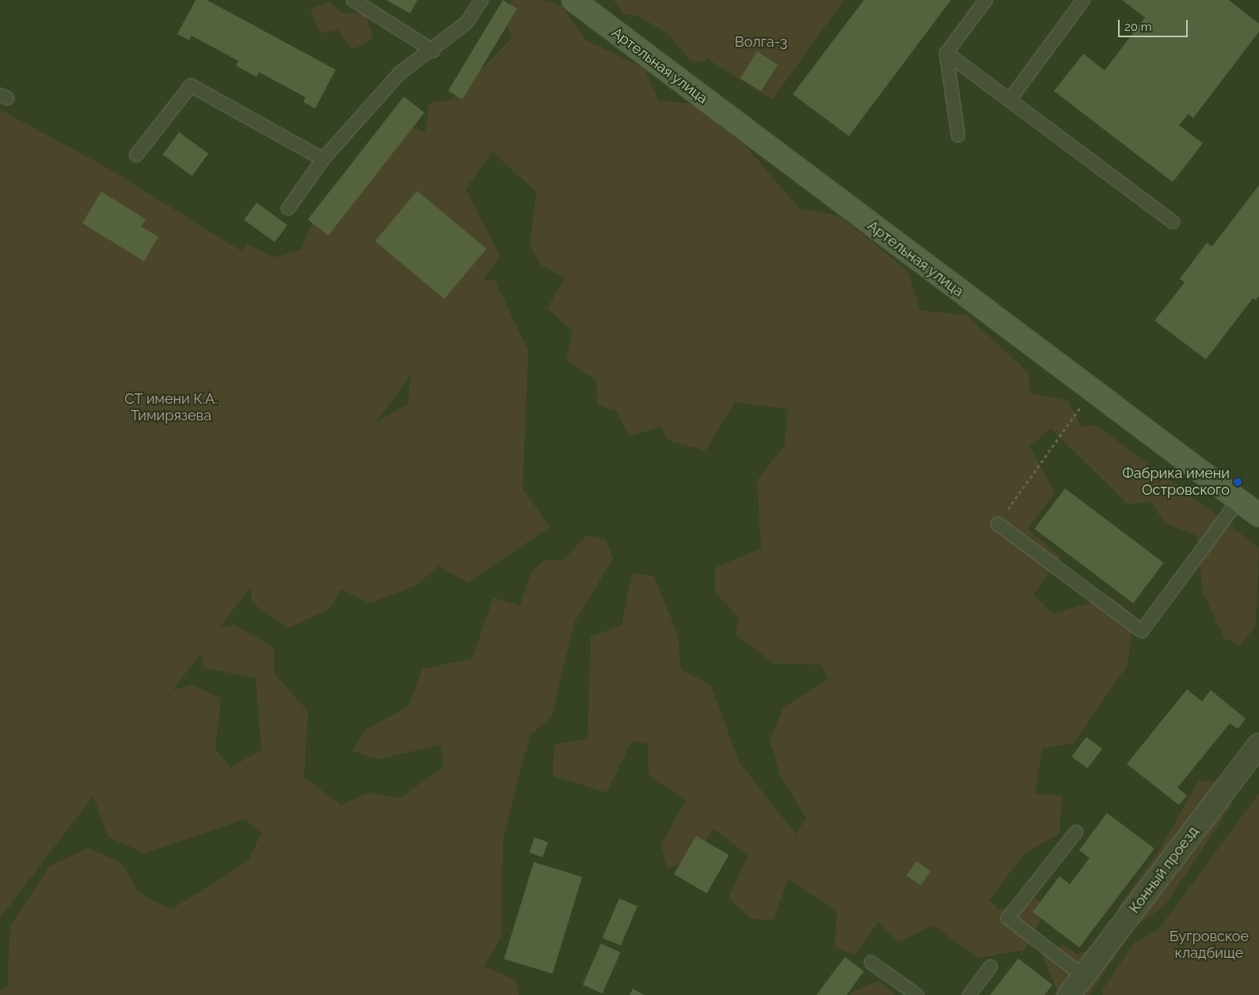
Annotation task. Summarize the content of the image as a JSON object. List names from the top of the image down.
{
  "streets": {
    "street": ["Артельная улица", "Конный проезд"]
  },
  "parks": ["Волга-3", "СТ имени К.А. Тимирязева", "Бугровское кладбище"],
  "places": ["Фабрика имени Островского"],
  "scale_bar": "20 m"
}
